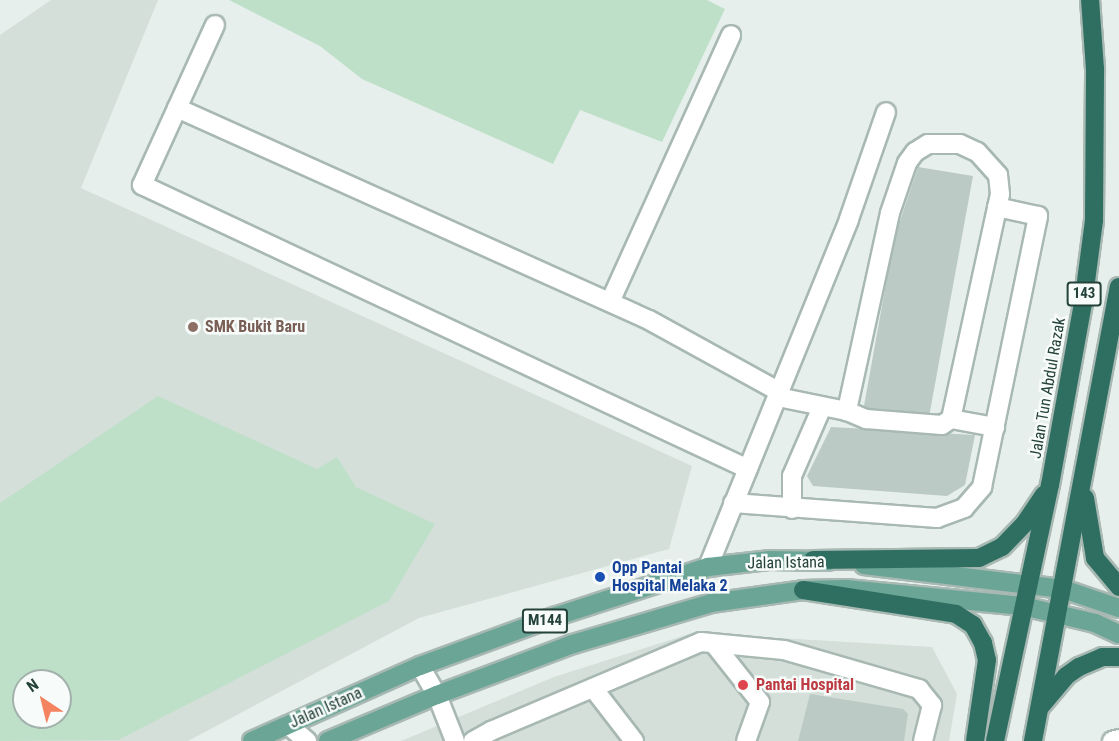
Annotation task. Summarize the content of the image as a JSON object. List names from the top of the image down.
{
  "streets": {
    "highway": ["143", "Jalan Tun Abdul Razak"],
    "main road": ["Jalan Istana", "M144"]
  },
  "crossings": [
    ["143", "M144"],
    ["Jalan Tun Abdul Razak", "Jalan Istana"],
    ["Jalan Tun Abdul Razak", "M144"],
    ["Jalan Istana", "M144"]
  ],
  "places": ["SMK Bukit Baru", "Opp Pantai Hospital Melaka 2", "Pantai Hospital"],
  "north": "top left"
}
